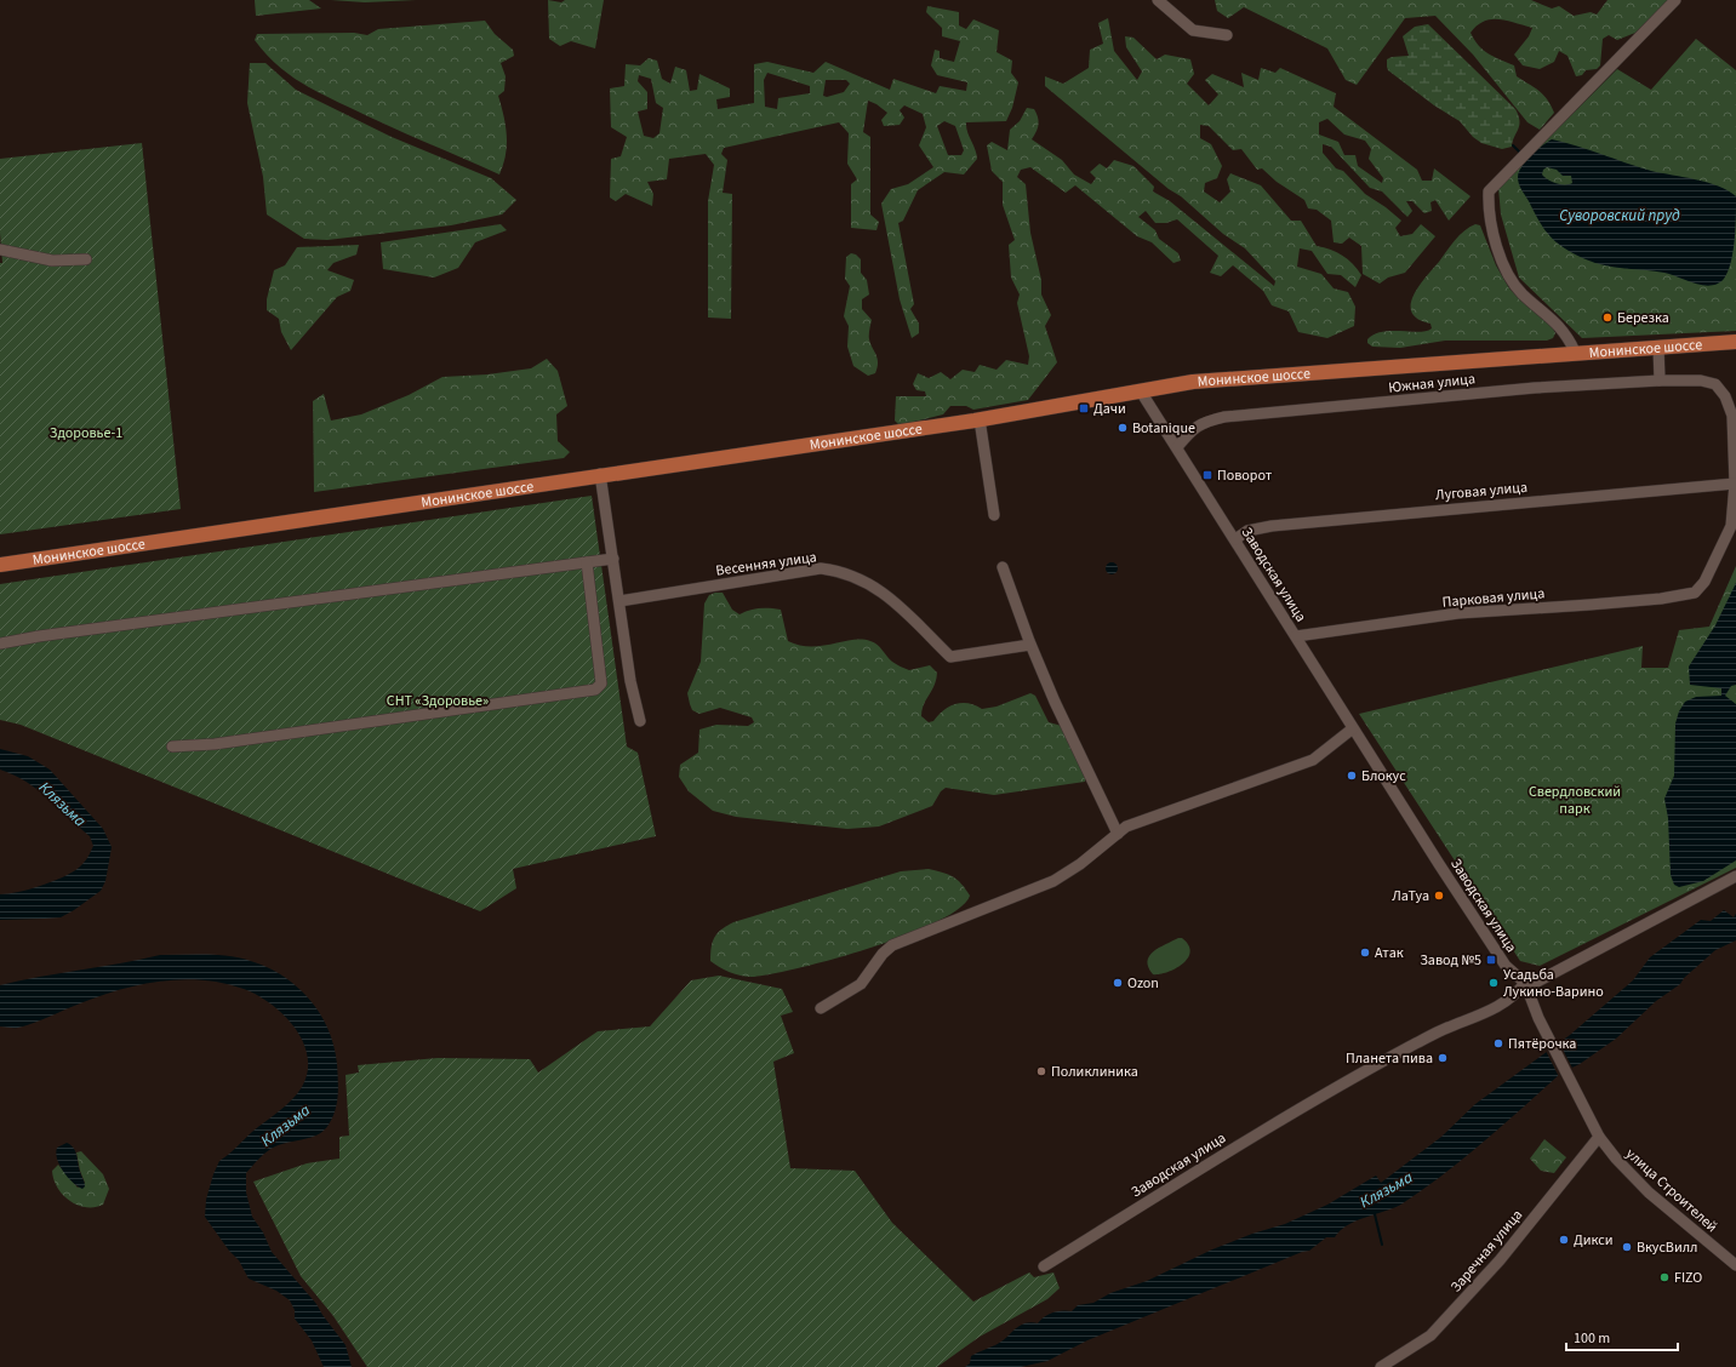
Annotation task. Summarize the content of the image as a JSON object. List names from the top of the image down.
{
  "streets": {
    "main road": ["Монинское шоссе"],
    "street": [
      "Южная улица",
      "Луговая улица",
      "Весенняя улица",
      "Заводская улица",
      "Парковая улица",
      "улица Строителей",
      "Заречная улица"
    ]
  },
  "crossings": [
    ["Монинское шоссе", "Заводская улица"],
    ["Южная улица", "Луговая улица"],
    ["Южная улица", "Заводская улица"],
    ["Южная улица", "Парковая улица"],
    ["Луговая улица", "Заводская улица"],
    ["Луговая улица", "Парковая улица"],
    ["Заводская улица", "Парковая улица"],
    ["Заводская улица", "улица Строителей"],
    ["улица Строителей", "Заречная улица"]
  ],
  "water": ["Суворовский пруд", "Клязьма"],
  "parks": ["Здоровье-1", "СНТ «Здоровье»", "Свердловский парк"],
  "places": {
    "other": [
      "Березка",
      "Botanique",
      "Блокус",
      "ЛаТуа",
      "Атак",
      "Ozon",
      "Усадьба Лукино-Варино",
      "Пятёрочка",
      "Планета пива",
      "Поликлиника",
      "Дикси",
      "ВкусВилл",
      "FIZO"
    ],
    "transit": ["Дачи", "Поворот", "Завод №5"]
  },
  "scale_bar": "100 m"
}
